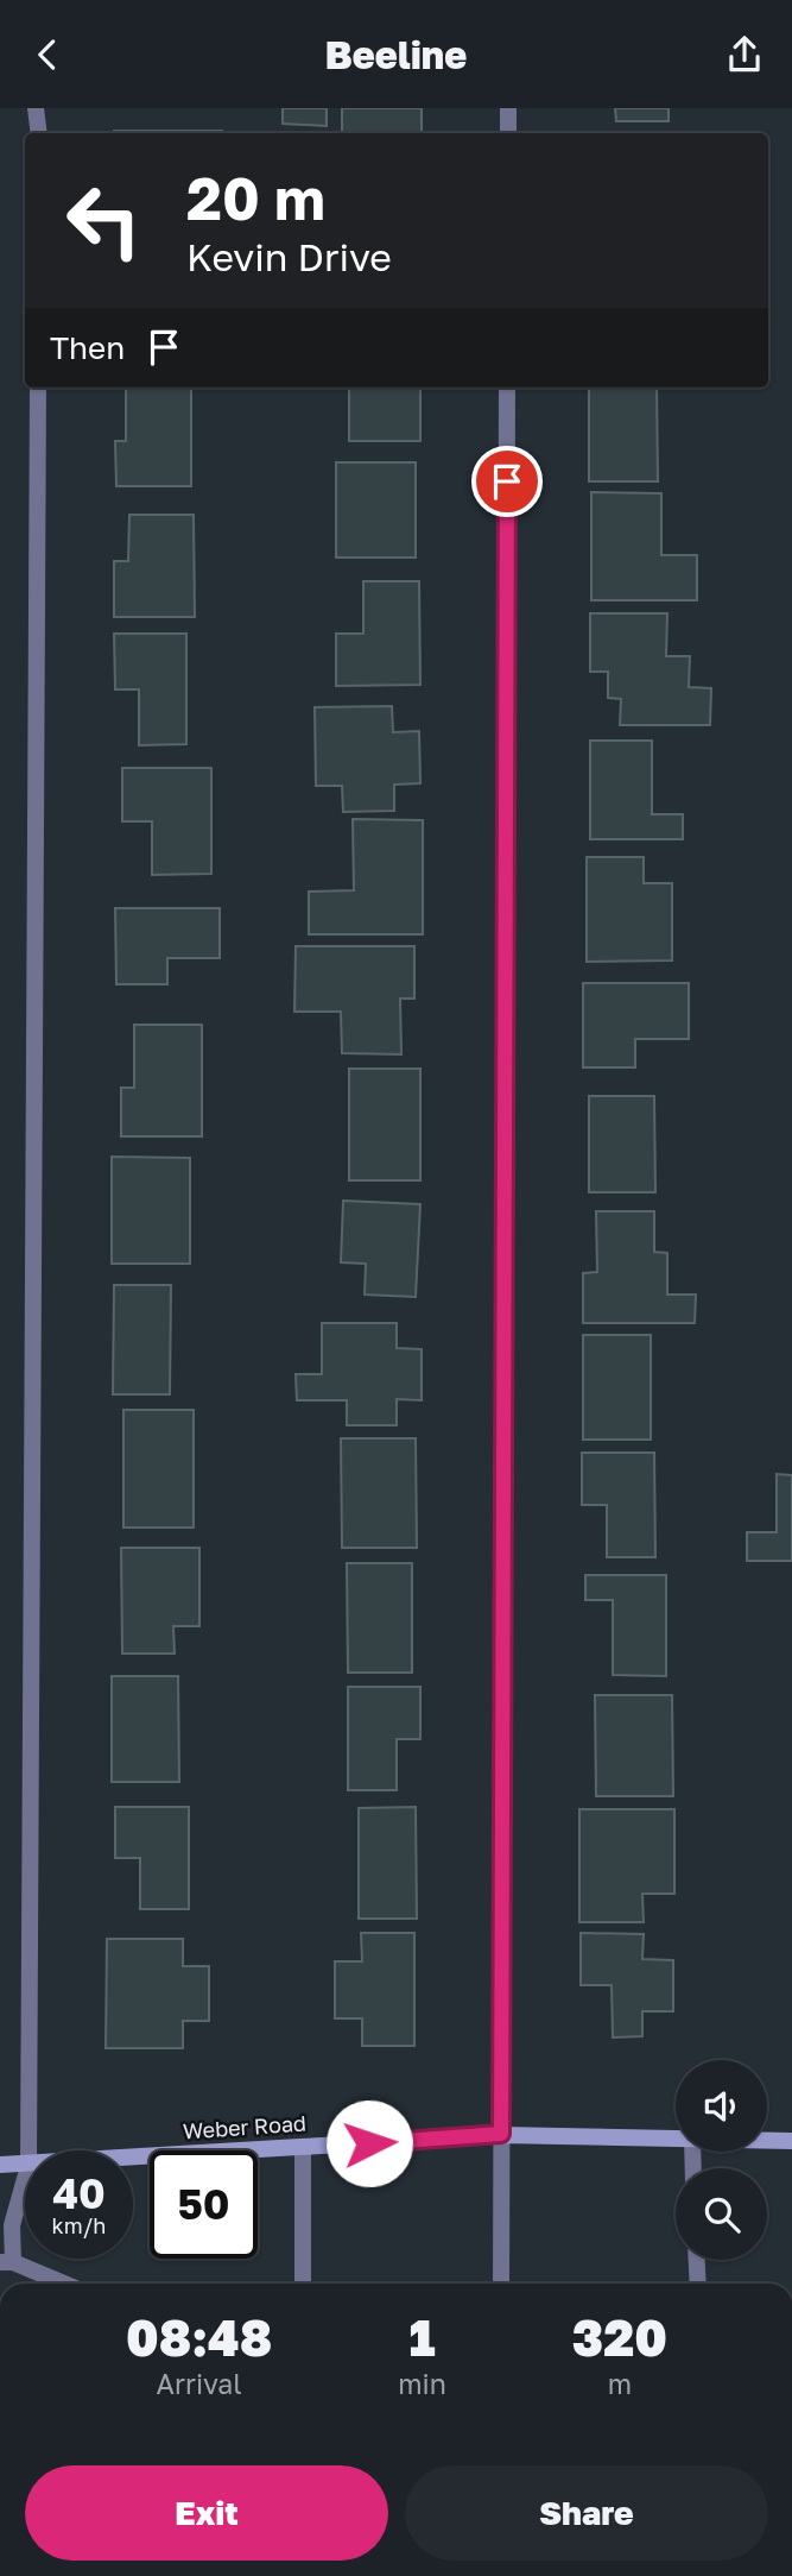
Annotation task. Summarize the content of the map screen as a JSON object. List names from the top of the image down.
{
  "streets": {
    "main road": ["Weber Road"]
  },
  "page": {
    "header": "Beeline",
    "turn": ["20 m", "Kevin Drive"],
    "then": "Then",
    "speed": "40 km/h",
    "limit": "50",
    "eta": [
      "08:48",
      "Arrival",
      "1",
      "min",
      "320",
      "m"
    ],
    "buttons": ["Exit", "Share"]
  }
}
